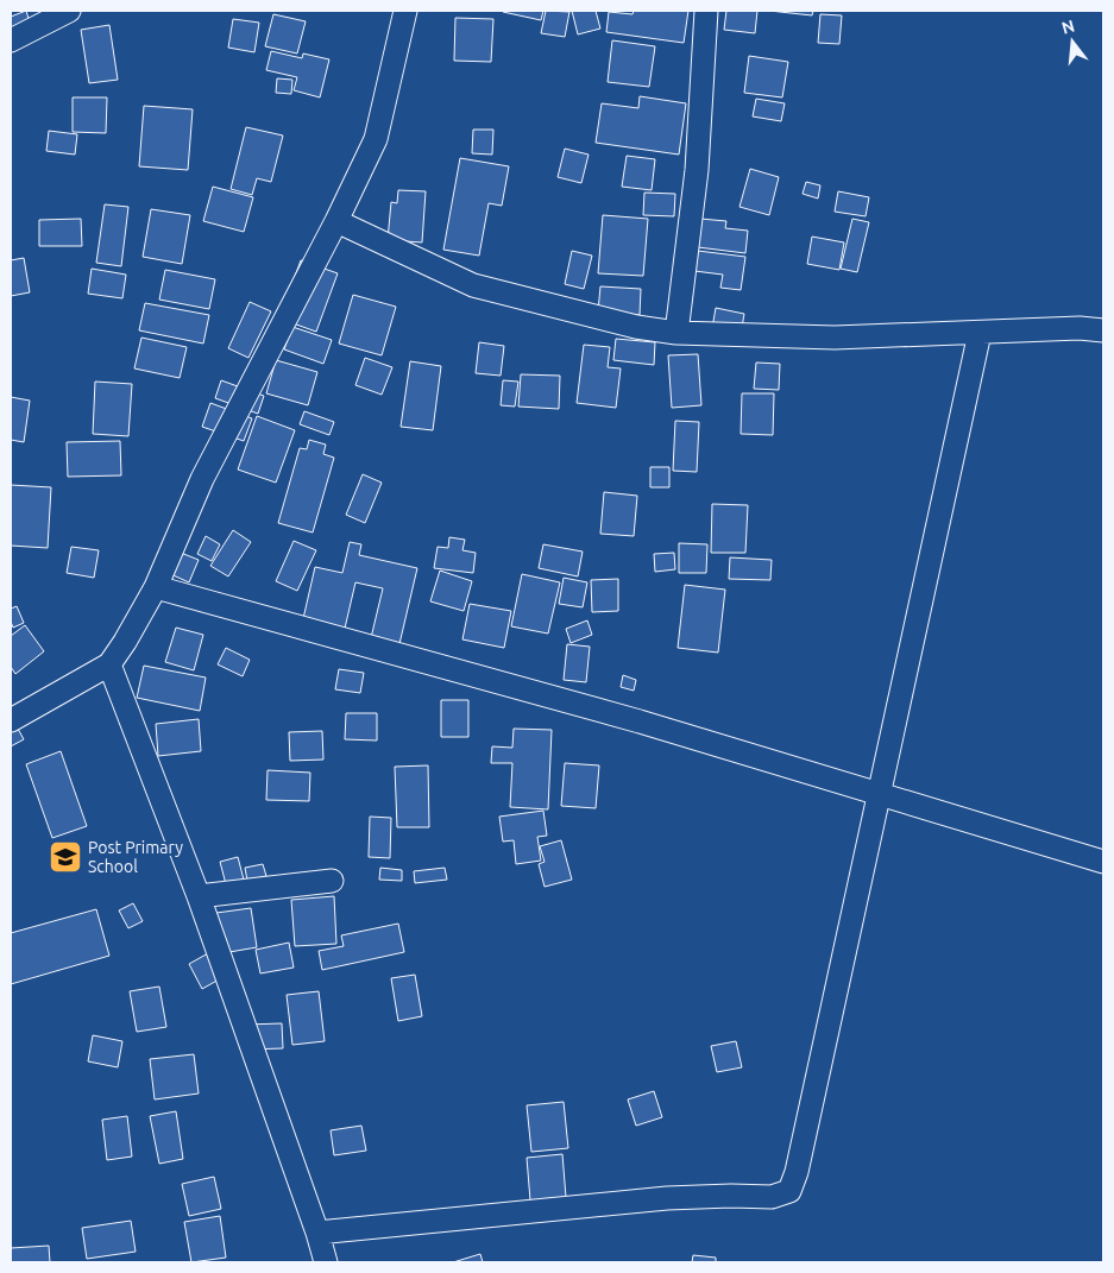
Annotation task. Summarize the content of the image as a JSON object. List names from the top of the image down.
{
  "places": {
    "school or university": ["Post Primary School"]
  },
  "north": "top"
}
